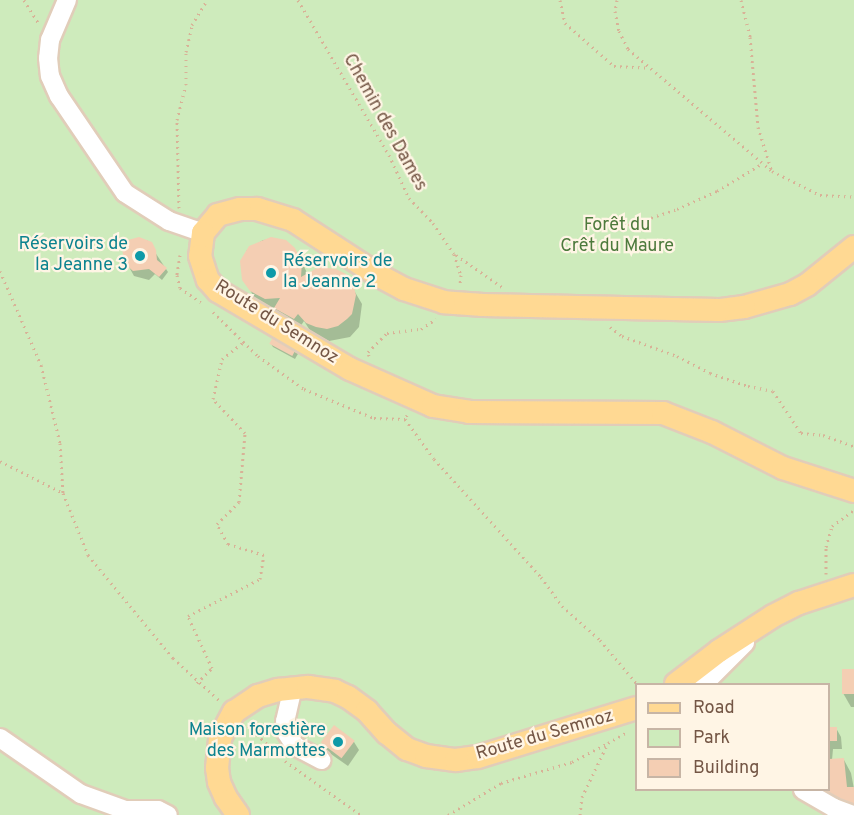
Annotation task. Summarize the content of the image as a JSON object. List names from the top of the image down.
{
  "streets": {
    "main road": ["Route du Semnoz"],
    "path": ["Chemin des Dames"]
  },
  "parks": ["Forêt du Crêt du Maure"],
  "places": ["Réservoirs de la Jeanne 3", "Réservoirs de la Jeanne 2", "Maison forestière des Marmottes"],
  "legend": ["Road", "Park", "Building"]
}
